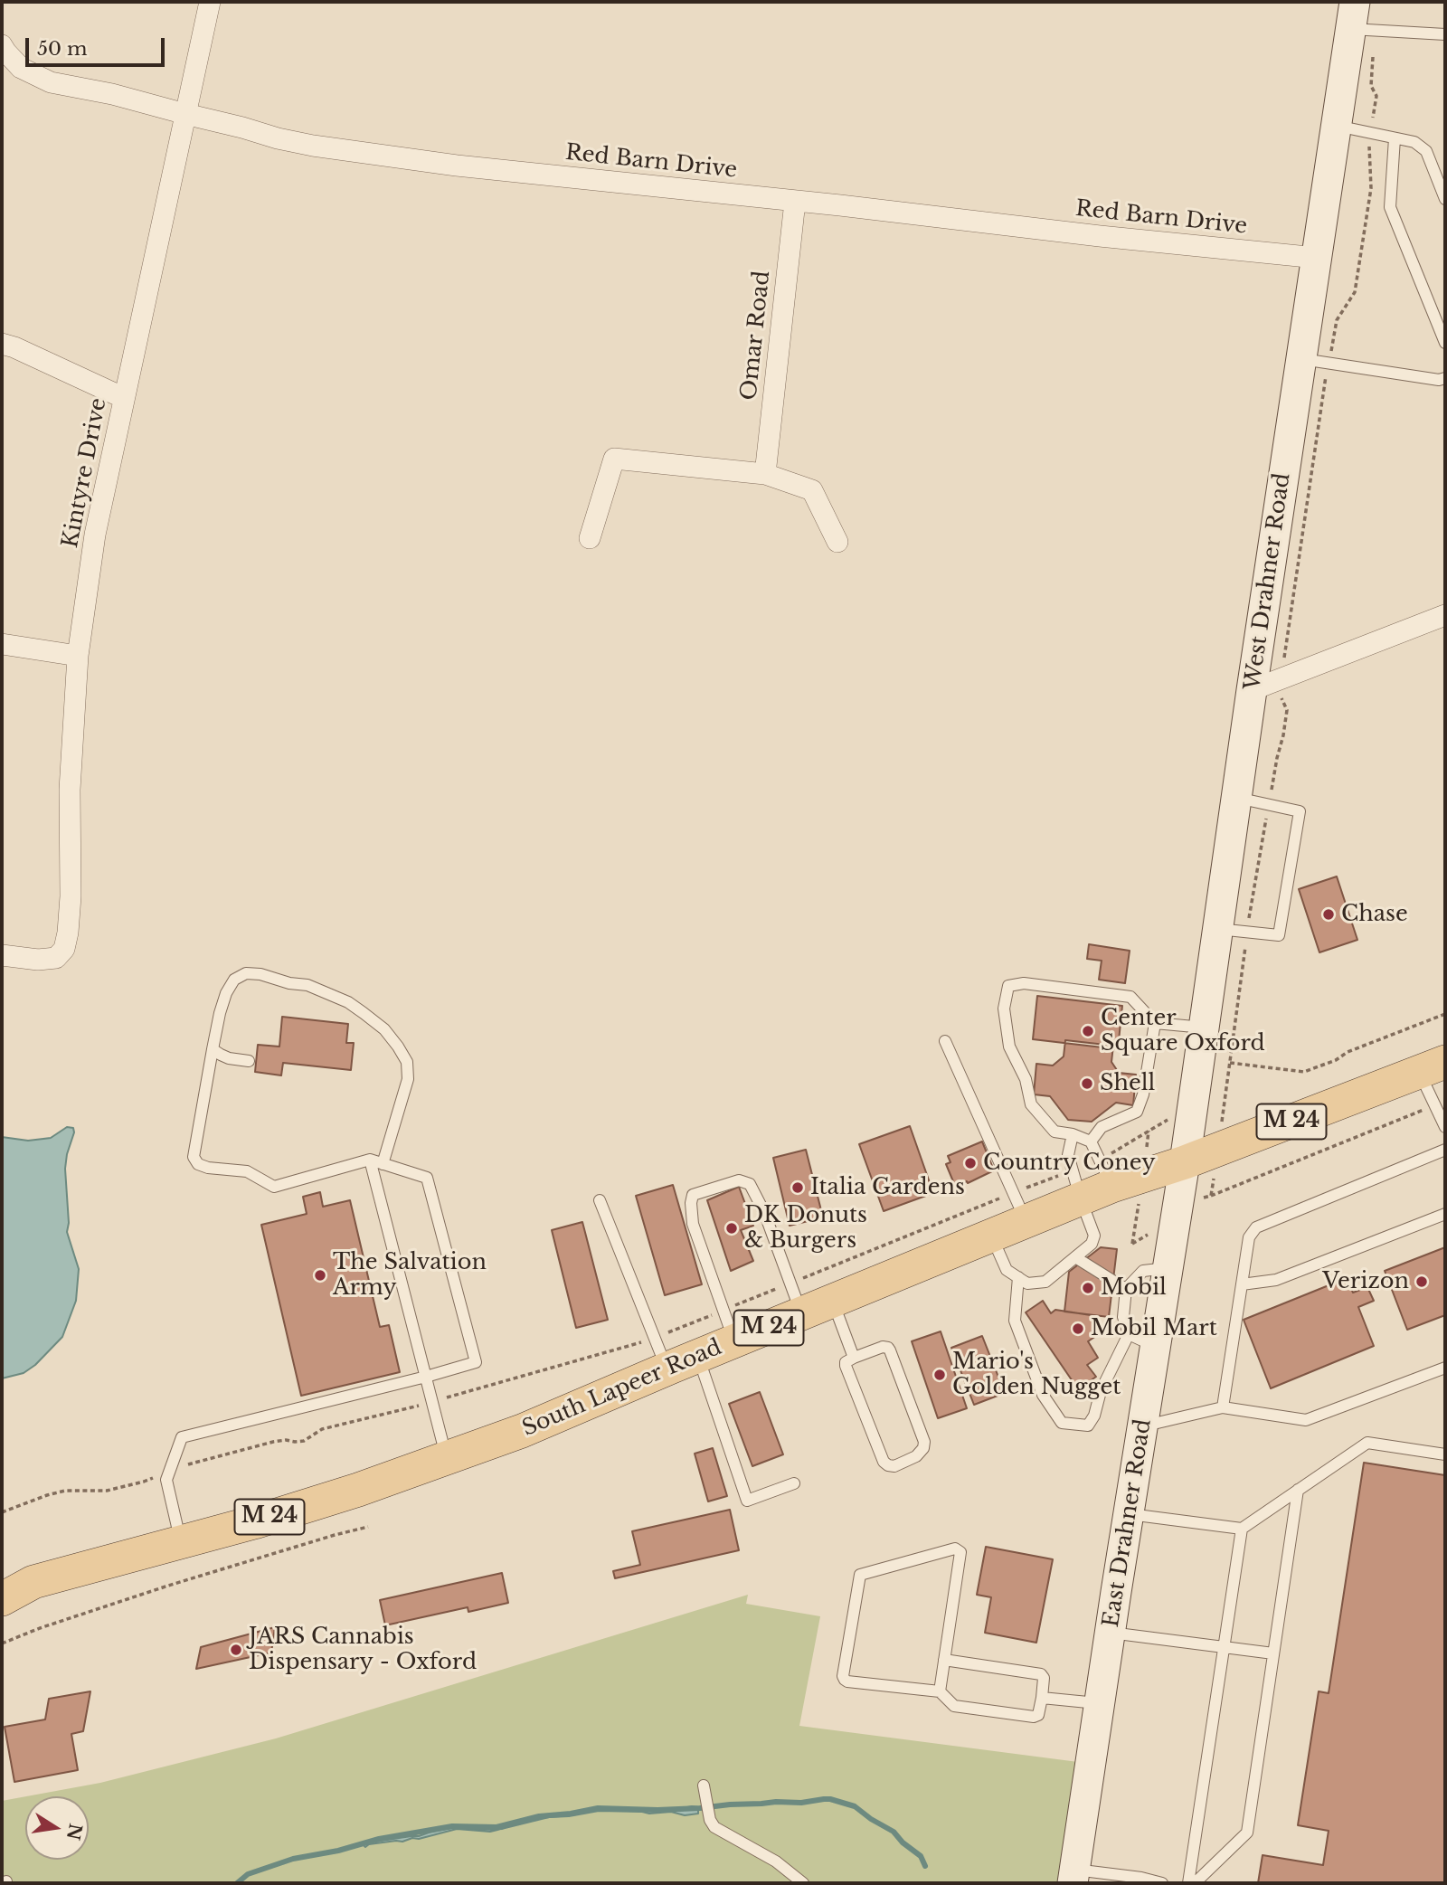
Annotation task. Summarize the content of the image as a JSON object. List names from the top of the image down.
{
  "streets": {
    "main road": ["M 24", "South Lapeer Road"],
    "street": [
      "Red Barn Drive",
      "Omar Road",
      "Kintyre Drive",
      "West Drahner Road",
      "East Drahner Road"
    ]
  },
  "crossings": [
    ["Red Barn Drive", "Omar Road"],
    ["Red Barn Drive", "Kintyre Drive"],
    ["Red Barn Drive", "West Drahner Road"],
    ["West Drahner Road", "South Lapeer Road"],
    ["West Drahner Road", "East Drahner Road"],
    ["South Lapeer Road", "East Drahner Road"]
  ],
  "places": [
    "Chase",
    "Center Square Oxford",
    "Shell",
    "Country Coney",
    "Italia Gardens",
    "DK Donuts & Burgers",
    "The Salvation Army",
    "Verizon",
    "Mobil",
    "Mobil Mart",
    "Mario's Golden Nugget",
    "JARS Cannabis Dispensary - Oxford"
  ],
  "scale_bar": "50 m",
  "north": "right"
}
